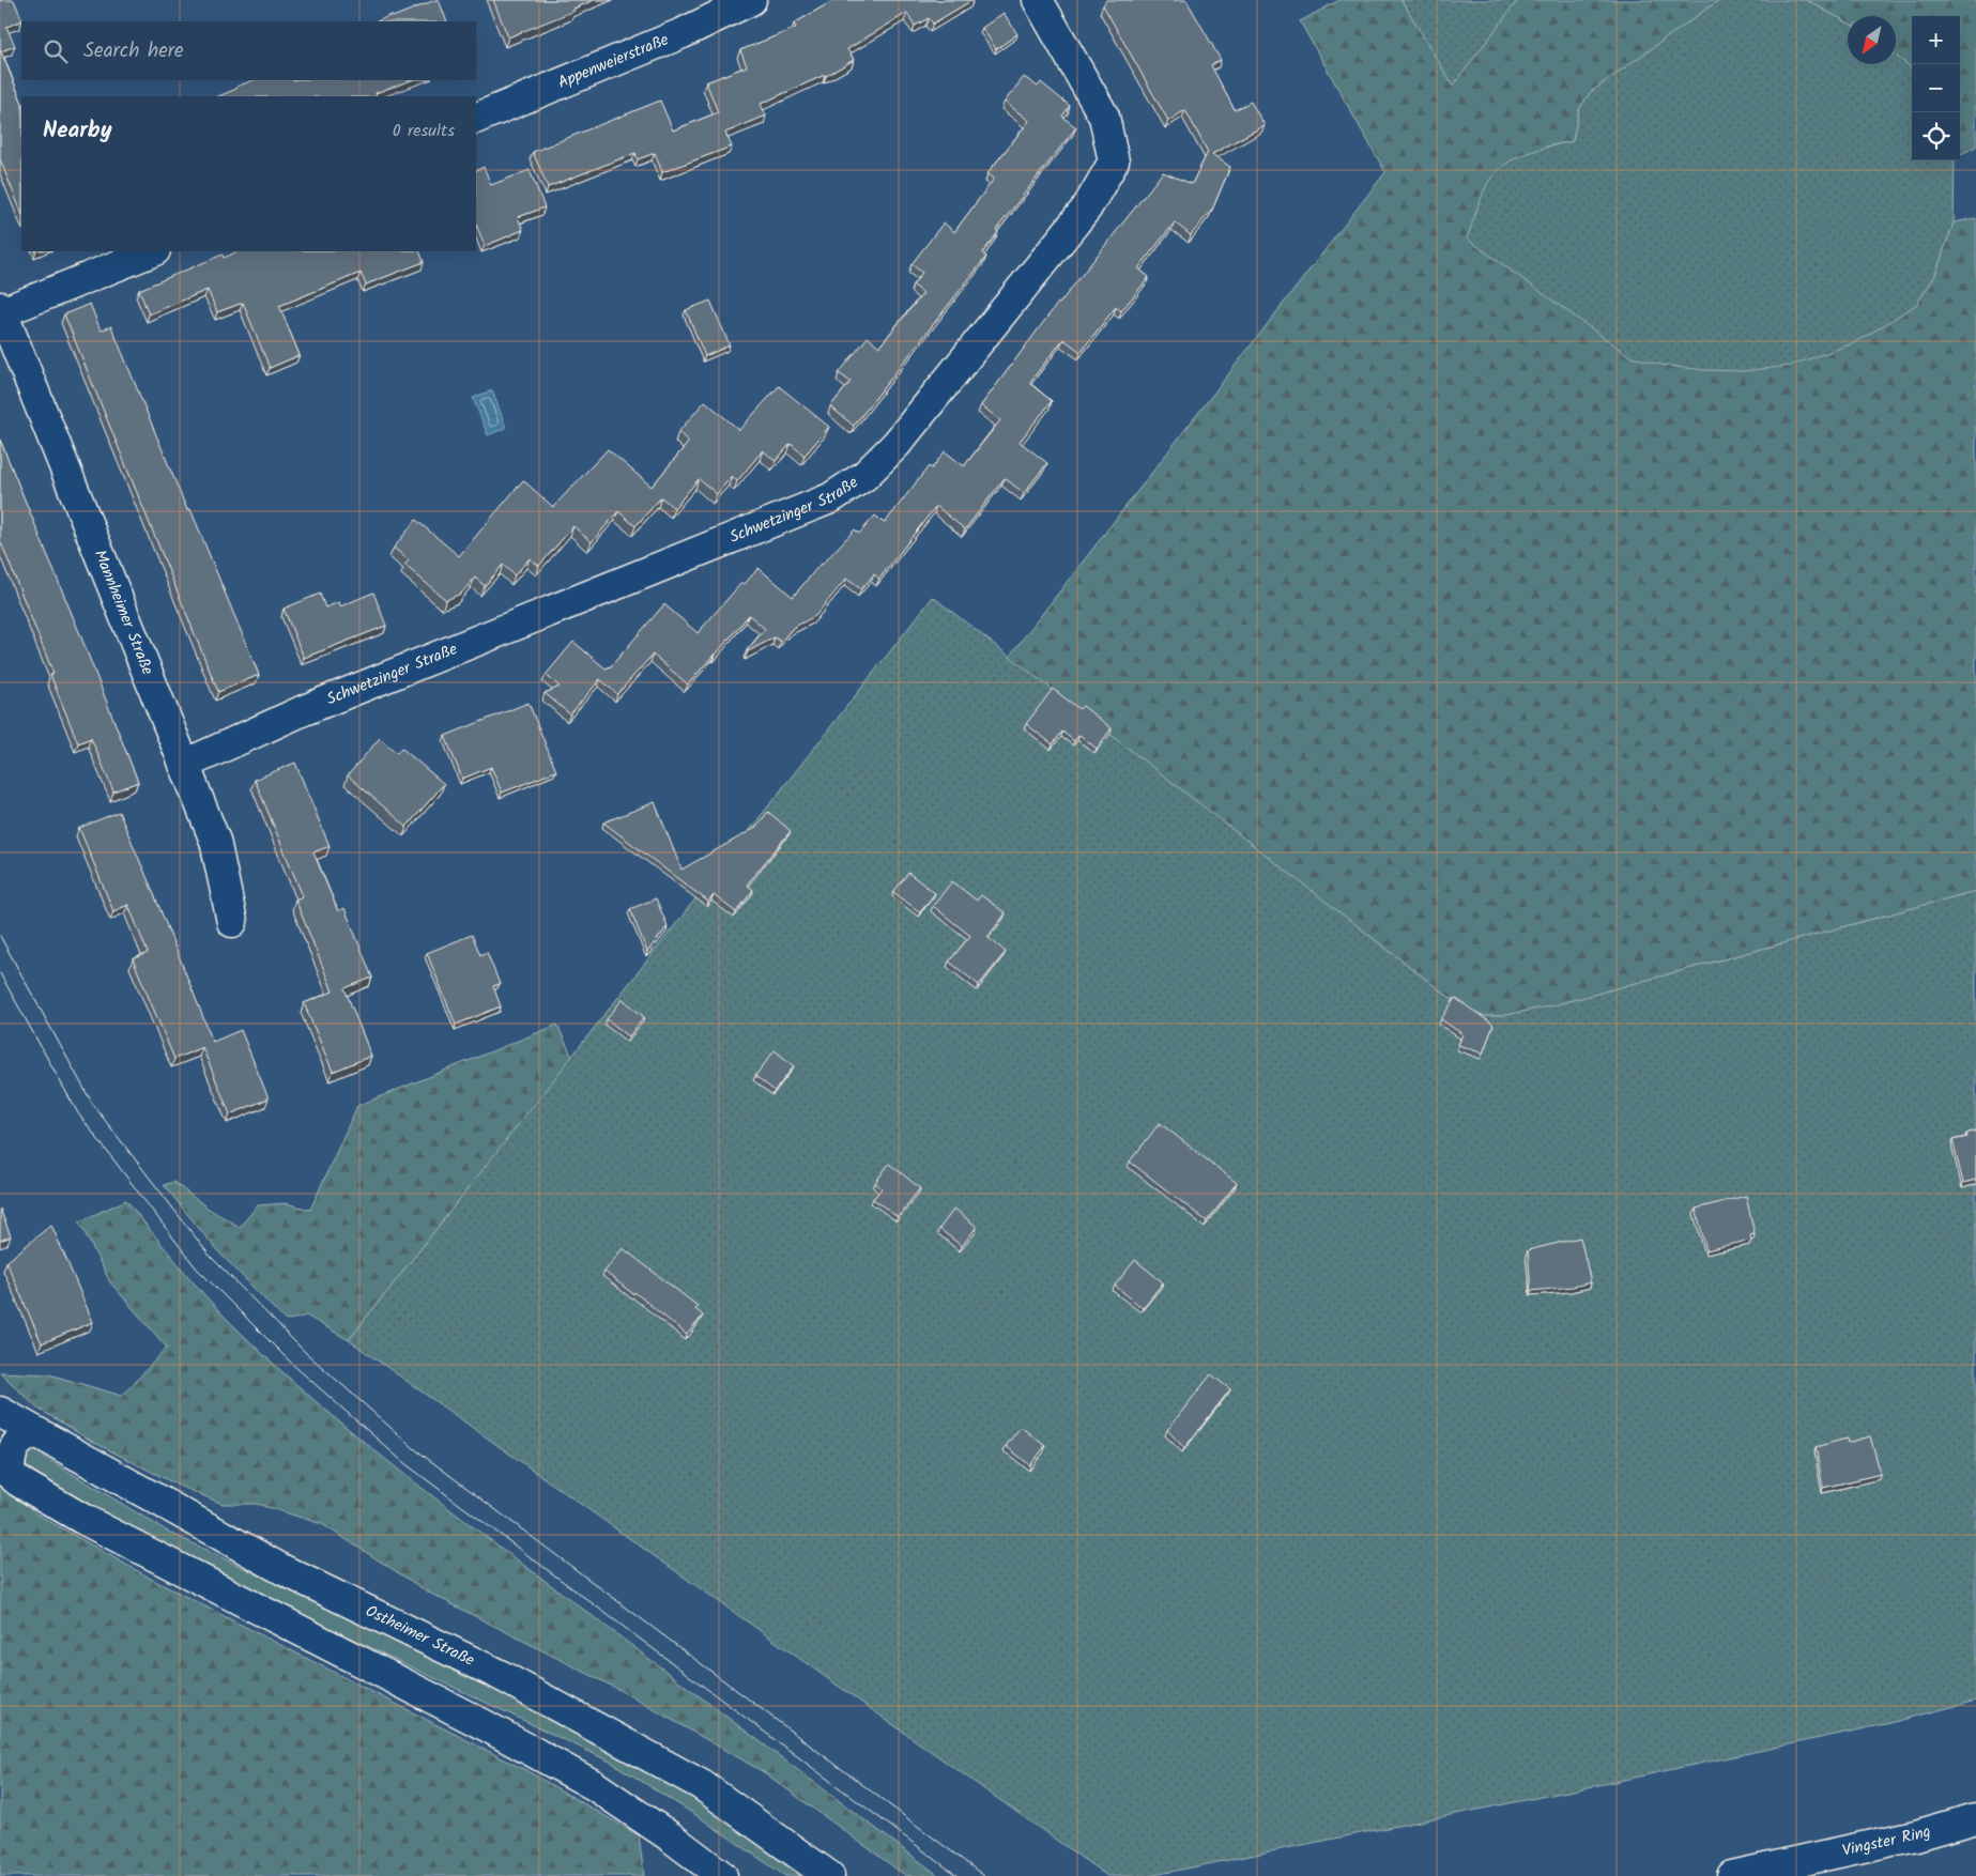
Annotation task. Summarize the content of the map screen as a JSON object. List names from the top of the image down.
{
  "streets": {
    "street": [
      "Appenweierstraße",
      "Schwetzinger Straße",
      "Mannheimer Straße",
      "Ostheimer Straße",
      "Vingster Ring"
    ]
  },
  "crossings": [
    ["Schwetzinger Straße", "Mannheimer Straße"]
  ],
  "north": "bottom left",
  "page": {
    "map_buttons": ["+", "−"],
    "search": "Search here",
    "heading": ["Nearby", "0 results"]
  }
}
